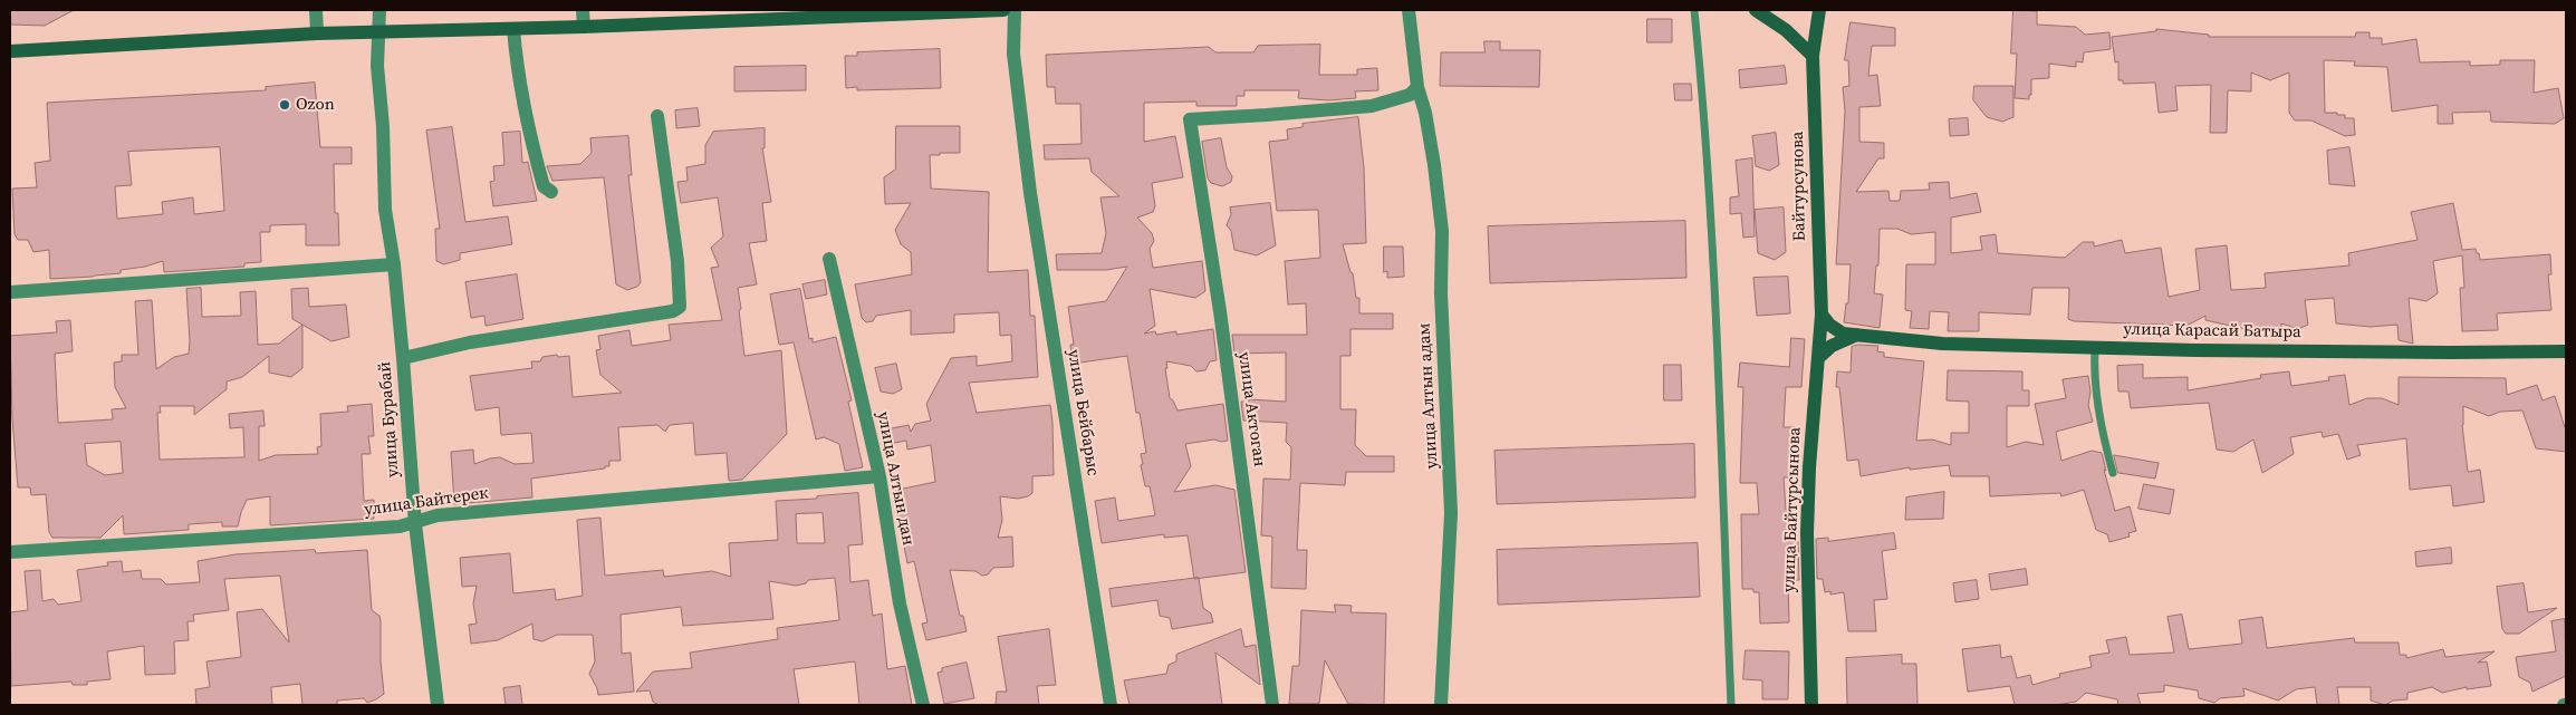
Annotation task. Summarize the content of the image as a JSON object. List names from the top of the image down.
{
  "streets": {
    "main road": ["Байтурсунова", "улица Карасай Батыра", "улица Байтурсынова"],
    "street": [
      "улица Алтын адам",
      "улица Актоган",
      "улица Бейбарыс",
      "улица Бурабай",
      "улица Алтын дан",
      "улица Байтерек"
    ]
  },
  "crossings": [
    ["Байтурсунова", "улица Карасай Батыра"],
    ["Байтурсунова", "улица Байтурсынова"],
    ["улица Карасай Батыра", "улица Байтурсынова"],
    ["улица Алтын адам", "улица Актоган"],
    ["улица Бурабай", "улица Байтерек"],
    ["улица Алтын дан", "улица Байтерек"]
  ],
  "places": ["Ozon"]
}
